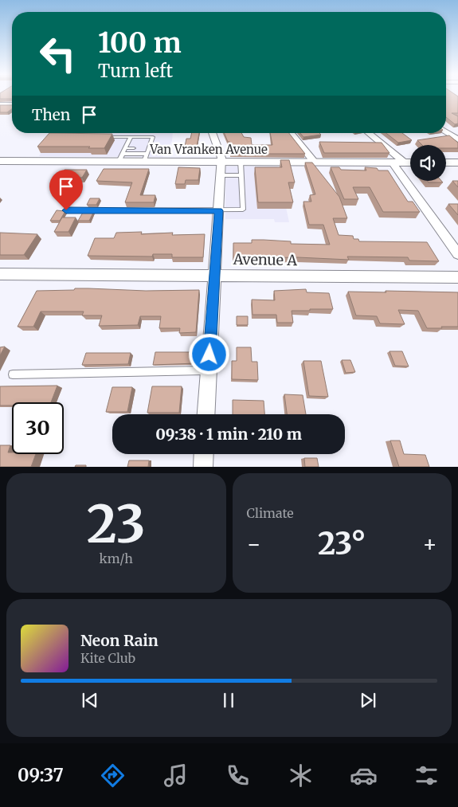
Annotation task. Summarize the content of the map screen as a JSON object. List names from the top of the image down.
{
  "streets": {
    "street": ["Van Vranken Avenue", "Avenue A"]
  },
  "page": {
    "turn": ["100 m", "Turn left"],
    "then": "Then",
    "limit": "30",
    "trip": "09:38 · 1 min · 210 m",
    "tile": [
      ["23", "km/h"],
      "Climate"
    ],
    "heat": ["−", "23°", "+"],
    "song": ["Neon Rain", "Kite Club"],
    "tabs": "09:37"
  }
}
